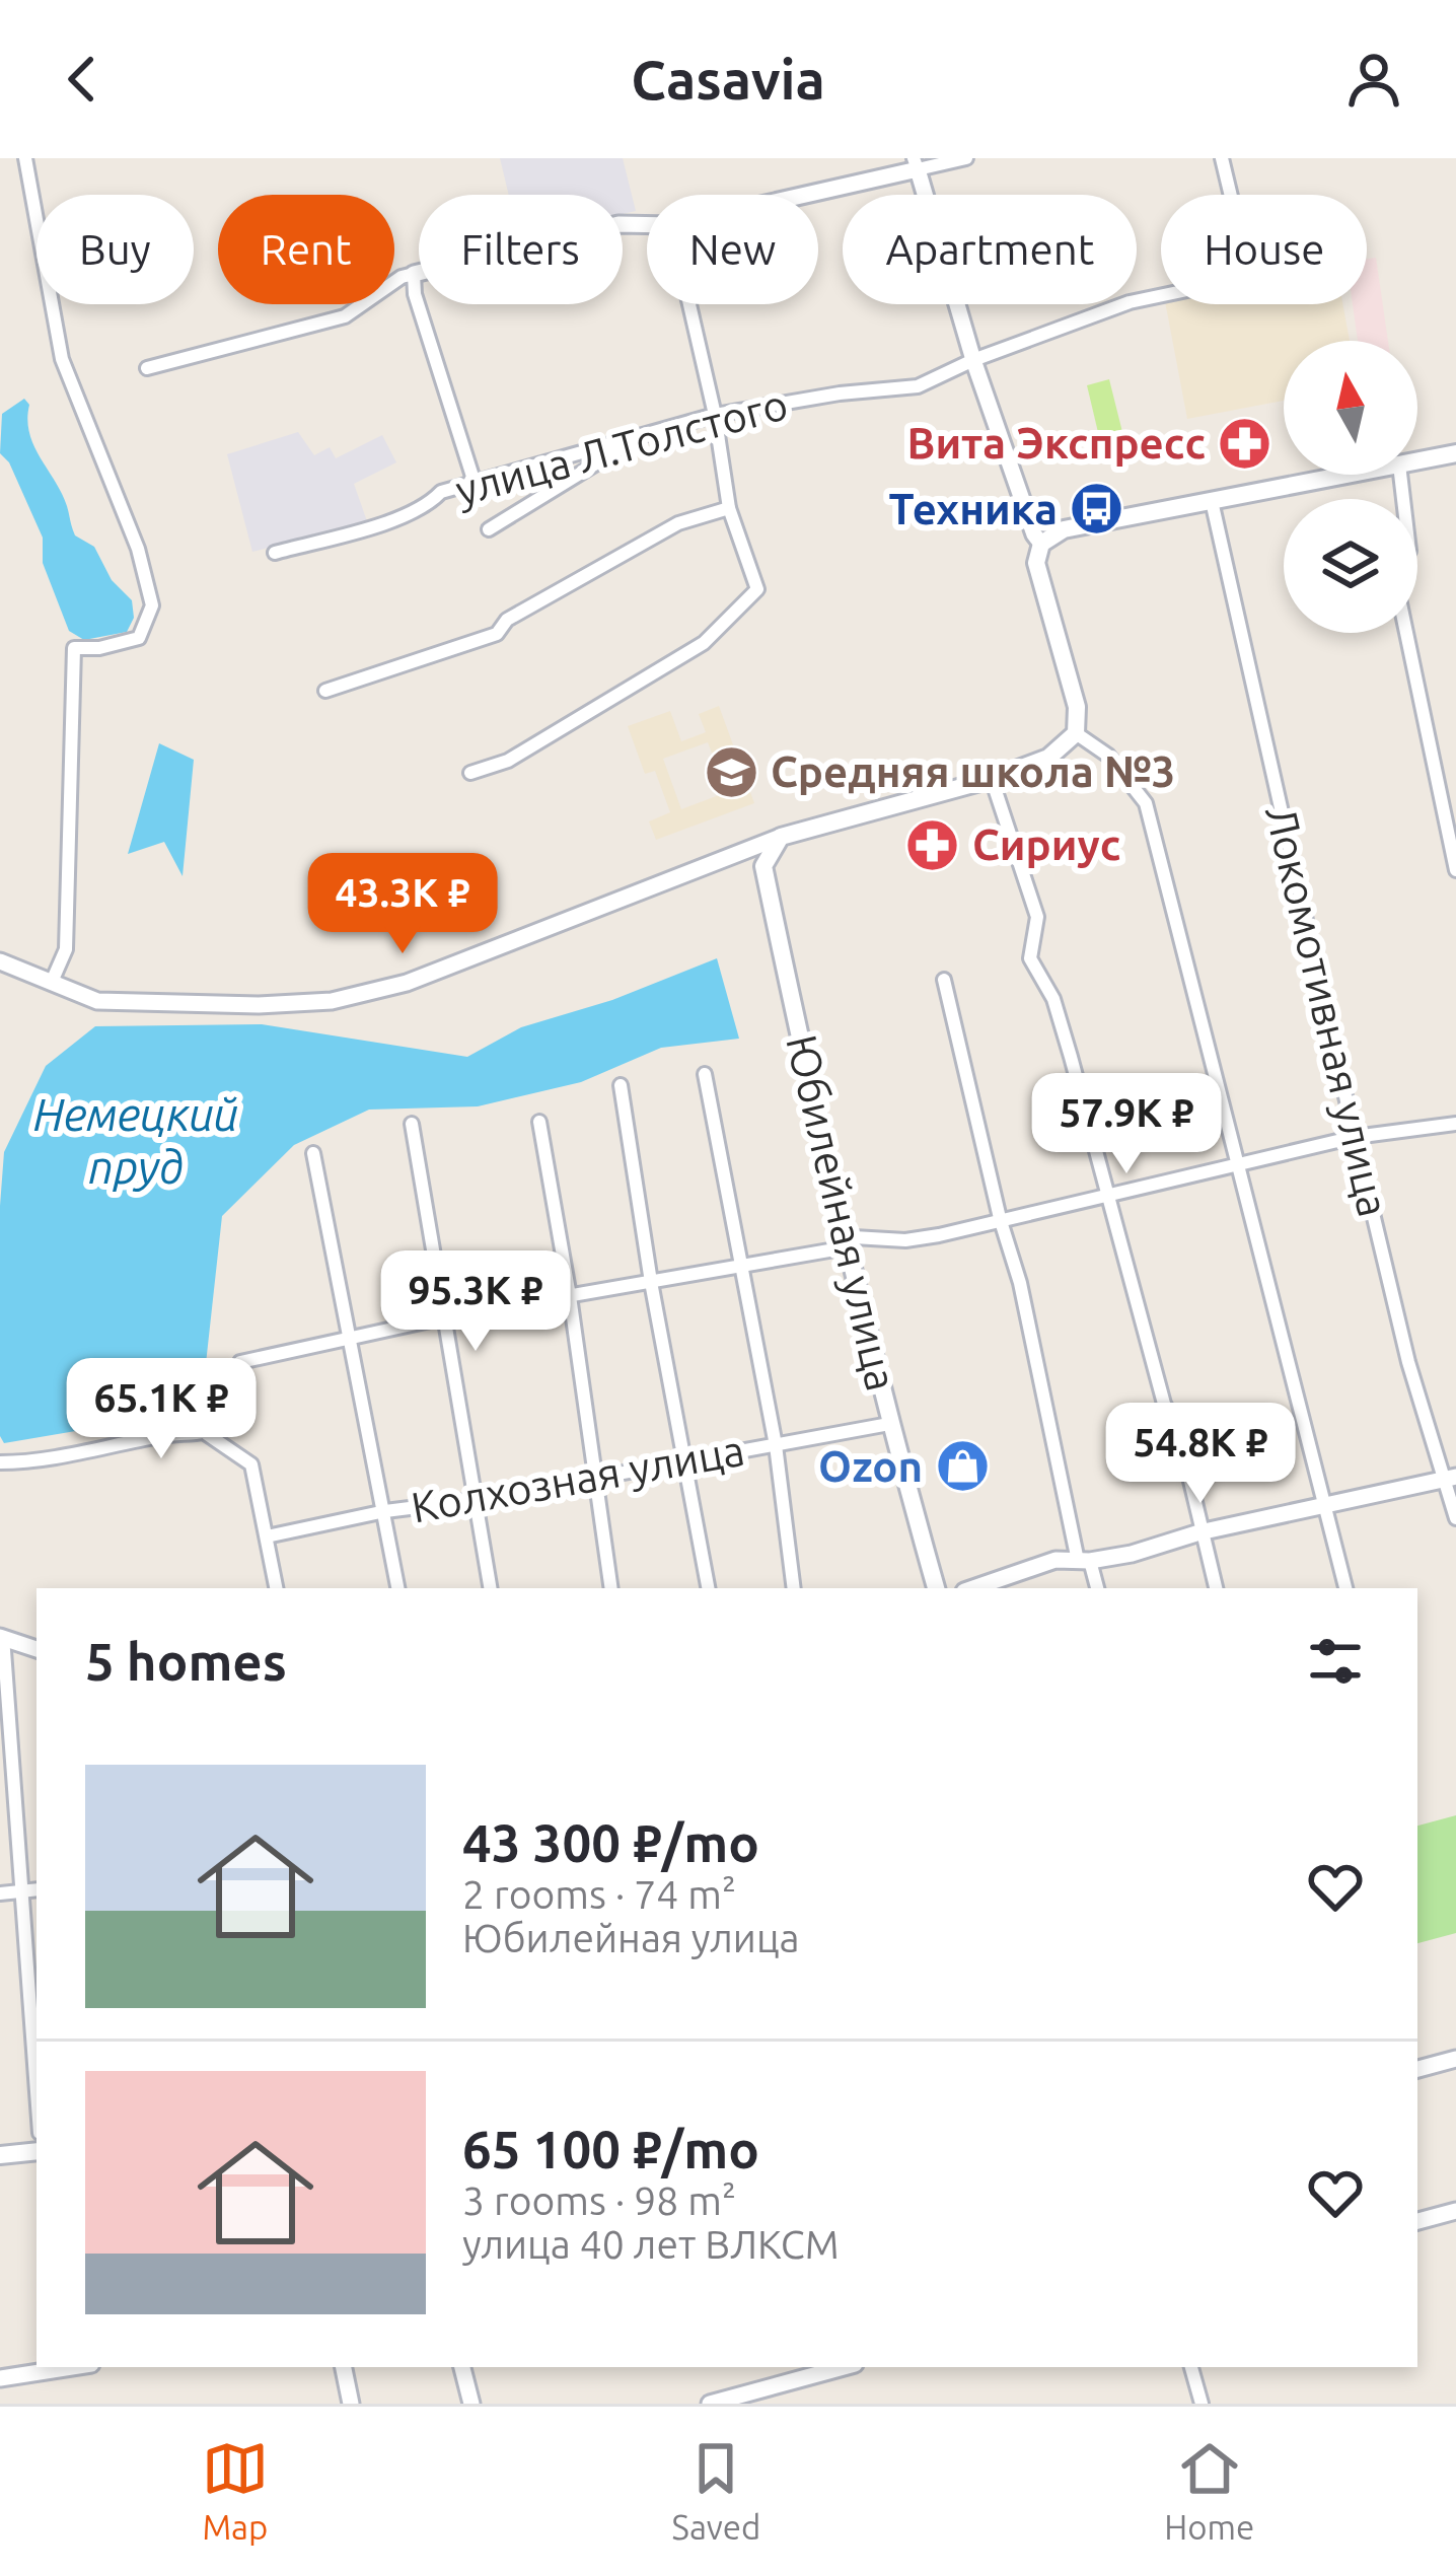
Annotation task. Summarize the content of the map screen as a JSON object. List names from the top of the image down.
{
  "streets": {
    "main road": ["Юбилейная улица"],
    "street": ["улица Л.Толстого", "Локомотивная улица", "Колхозная улица"]
  },
  "crossings": [
    ["Юбилейная улица", "Колхозная улица"]
  ],
  "water": ["Немецкий пруд"],
  "places": {
    "pharmacy": ["Вита Экспресс", "Сириус"],
    "bus stop": ["Техника"],
    "school or university": ["Средняя школа №3"],
    "shop": ["Ozon"]
  },
  "north": "top",
  "page": {
    "header": "Casavia",
    "chip": [
      "Buy",
      "Rent",
      "Filters",
      "New",
      "Apartment",
      "House"
    ],
    "price": [
      "43.3K ₽",
      "57.9K ₽",
      "95.3K ₽",
      "65.1K ₽",
      "54.8K ₽"
    ],
    "heading": "5 homes",
    "list": [
      {
        "name": "43 300 ₽/mo",
        "note": "2 rooms · 74 m² · Юбилейная улица"
      },
      {
        "name": "65 100 ₽/mo",
        "note": "3 rooms · 98 m² · улица 40 лет ВЛКСМ"
      }
    ],
    "tabs": ["Map", "Saved", "Home"]
  }
}
